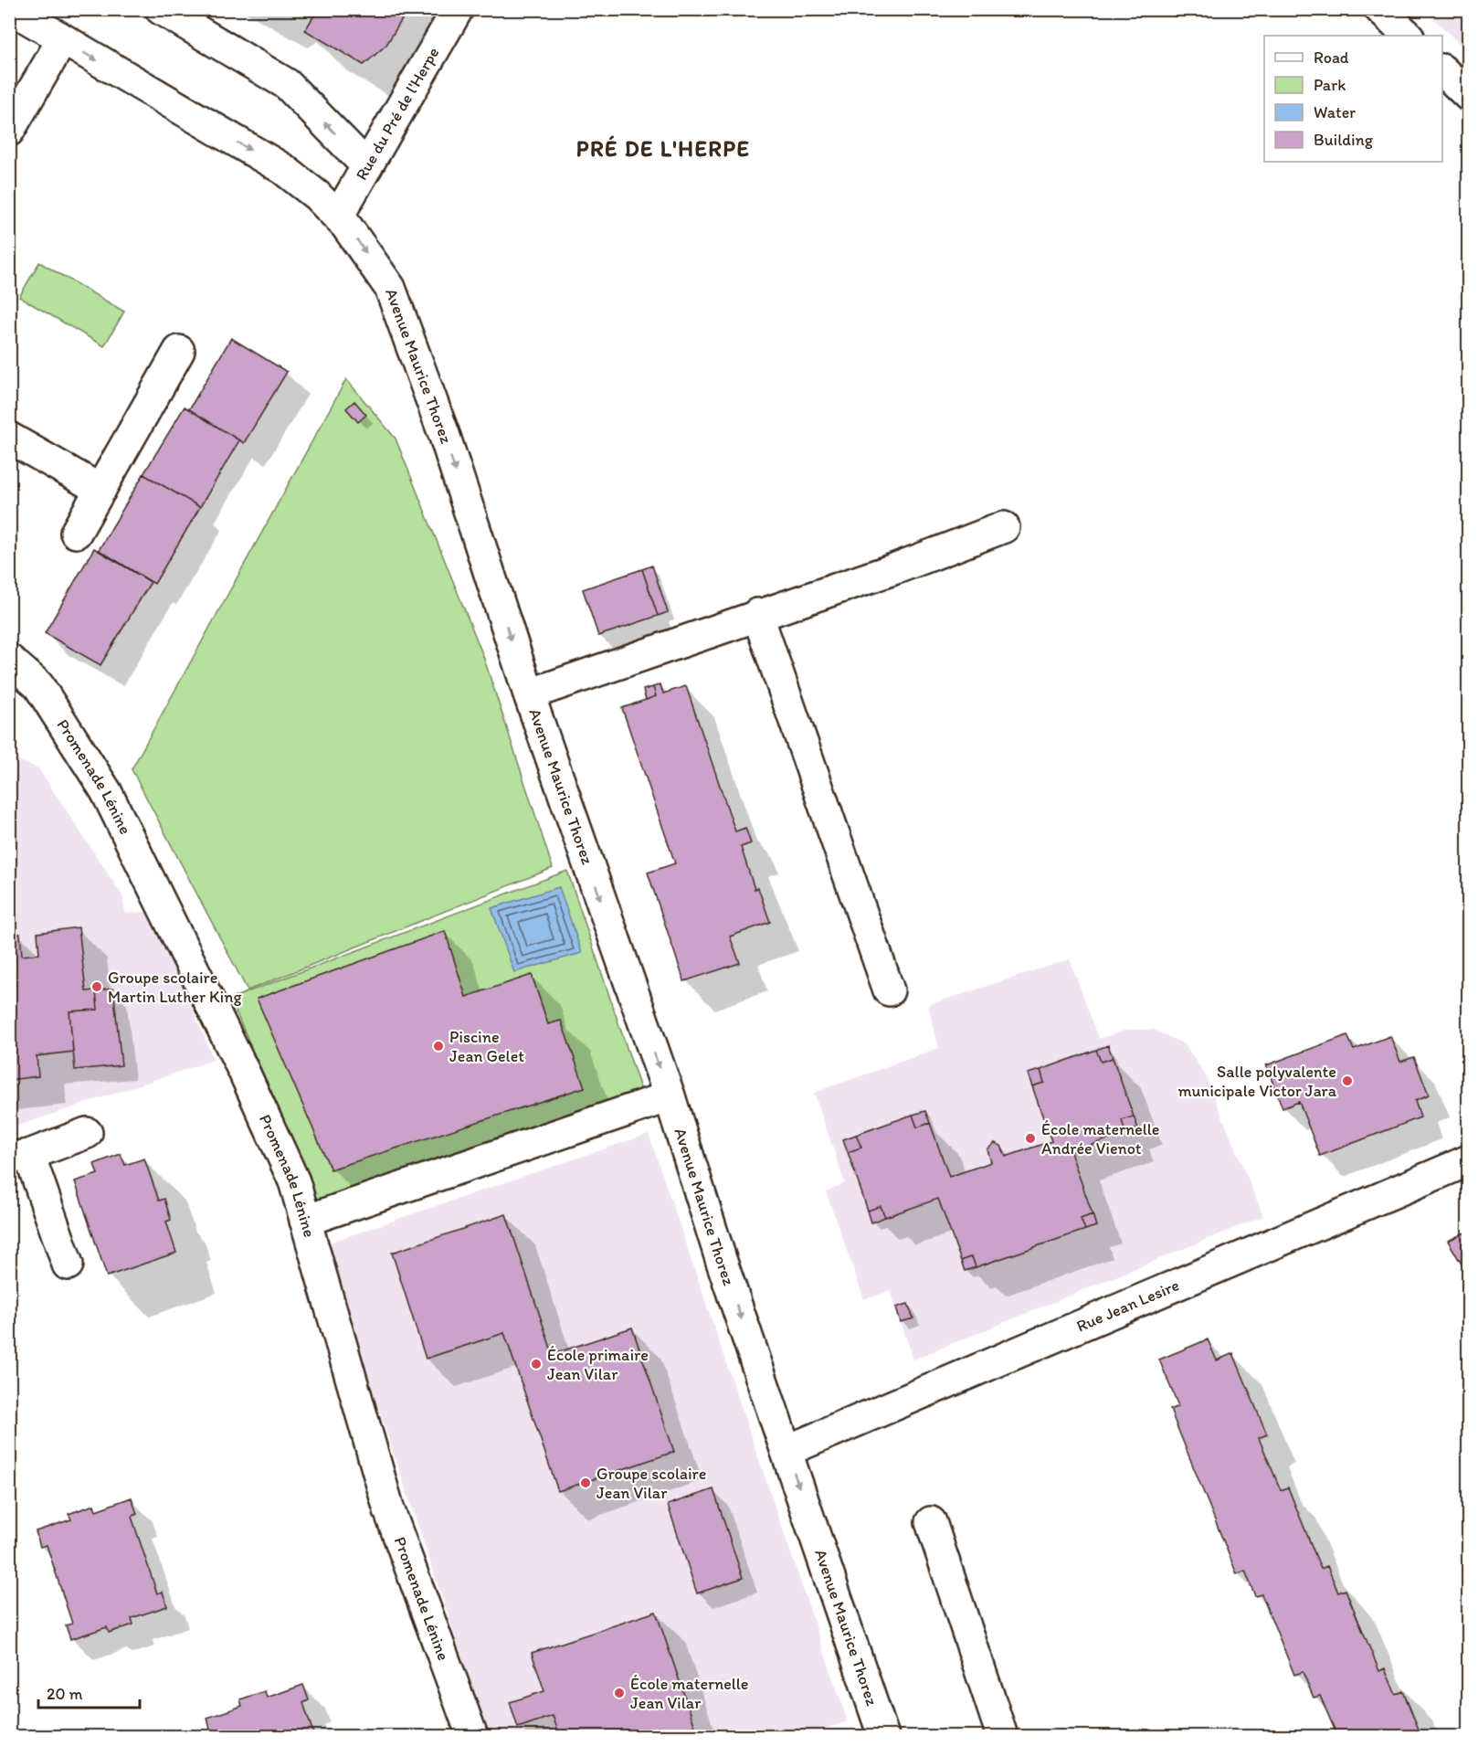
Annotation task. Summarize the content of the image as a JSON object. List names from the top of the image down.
{
  "streets": {
    "street": [
      "Rue du Pré de l'Herpe",
      "Avenue Maurice Thorez",
      "Promenade Lénine",
      "Rue Jean Lesire"
    ]
  },
  "crossings": [
    ["Rue du Pré de l'Herpe", "Avenue Maurice Thorez"],
    ["Avenue Maurice Thorez", "Rue Jean Lesire"]
  ],
  "districts": ["PRÉ DE L'HERPE"],
  "places": [
    "Groupe scolaire Martin Luther King",
    "Piscine Jean Gelet",
    "Salle polyvalente municipale Victor Jara",
    "École maternelle Andrée Vienot",
    "École primaire Jean Vilar",
    "Groupe scolaire Jean Vilar",
    "École maternelle Jean Vilar"
  ],
  "legend": [
    "Road",
    "Park",
    "Water",
    "Building"
  ],
  "scale_bar": "20 m"
}
